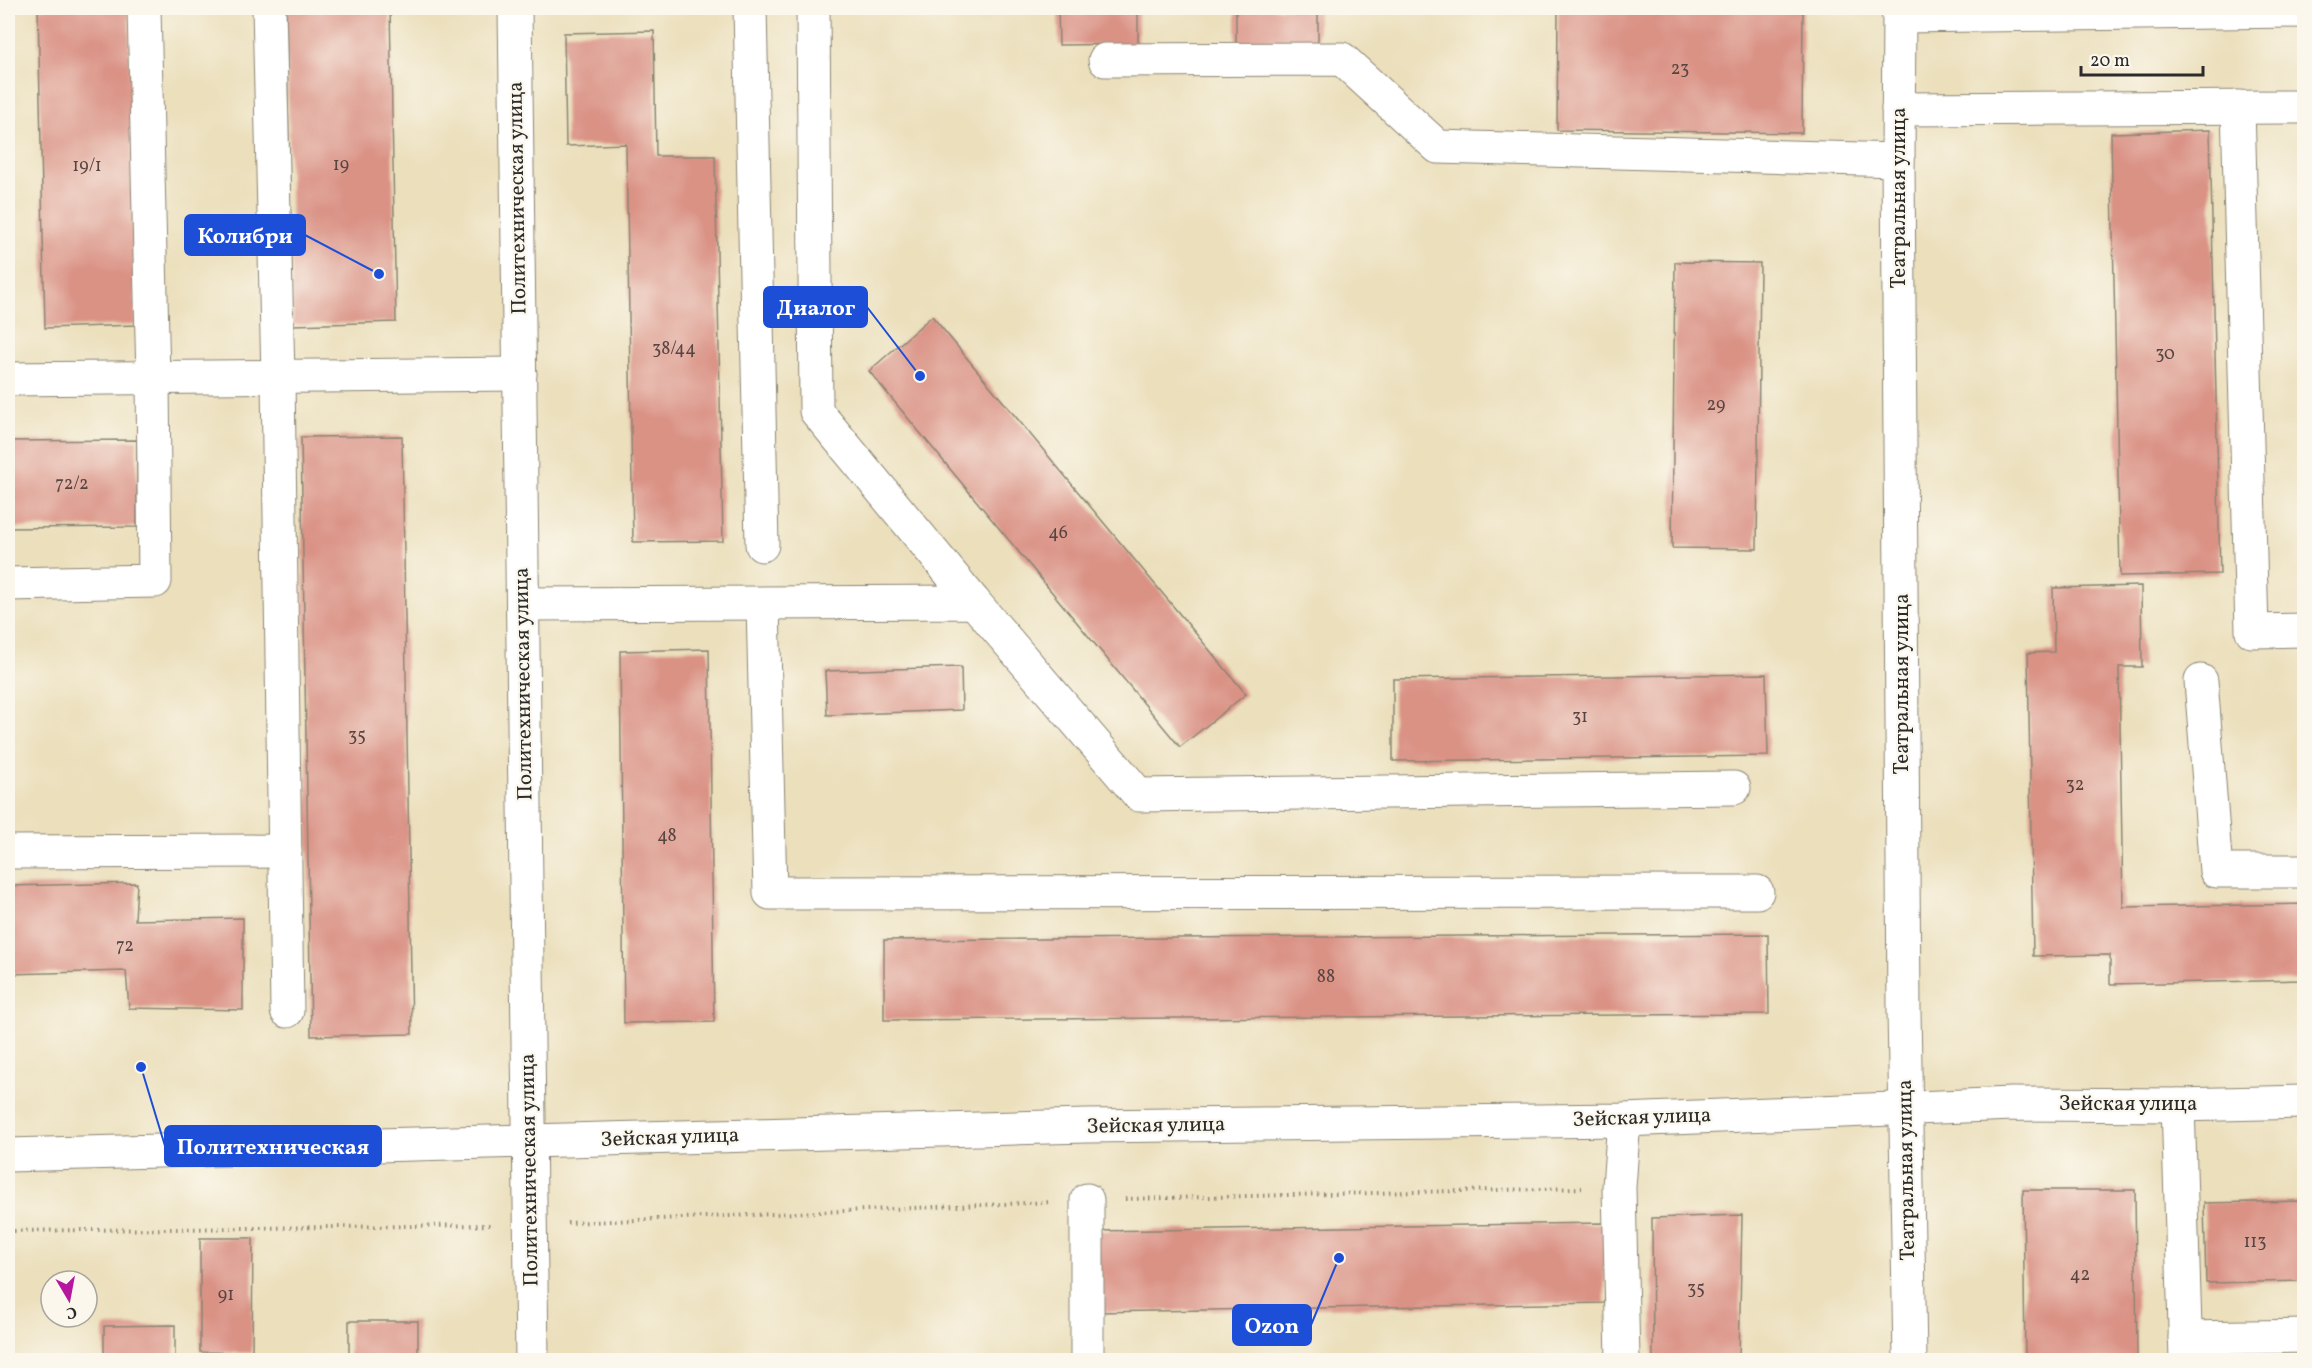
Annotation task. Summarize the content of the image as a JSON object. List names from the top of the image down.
{
  "streets": {
    "street": ["Политехническая улица", "Театральная улица", "Зейская улица"]
  },
  "crossings": [
    ["Политехническая улица", "Зейская улица"],
    ["Театральная улица", "Зейская улица"]
  ],
  "places": [
    "Колибри",
    "Диалог",
    "Политехническая",
    "Ozon"
  ],
  "house_numbers": [
    "23",
    "19",
    "19/1",
    "38/44",
    "30",
    "29",
    "72/2",
    "46",
    "31",
    "35",
    "32",
    "48",
    "72",
    "88",
    "113",
    "42",
    "35",
    "91"
  ],
  "scale_bar": "20 m",
  "north": "bottom"
}
